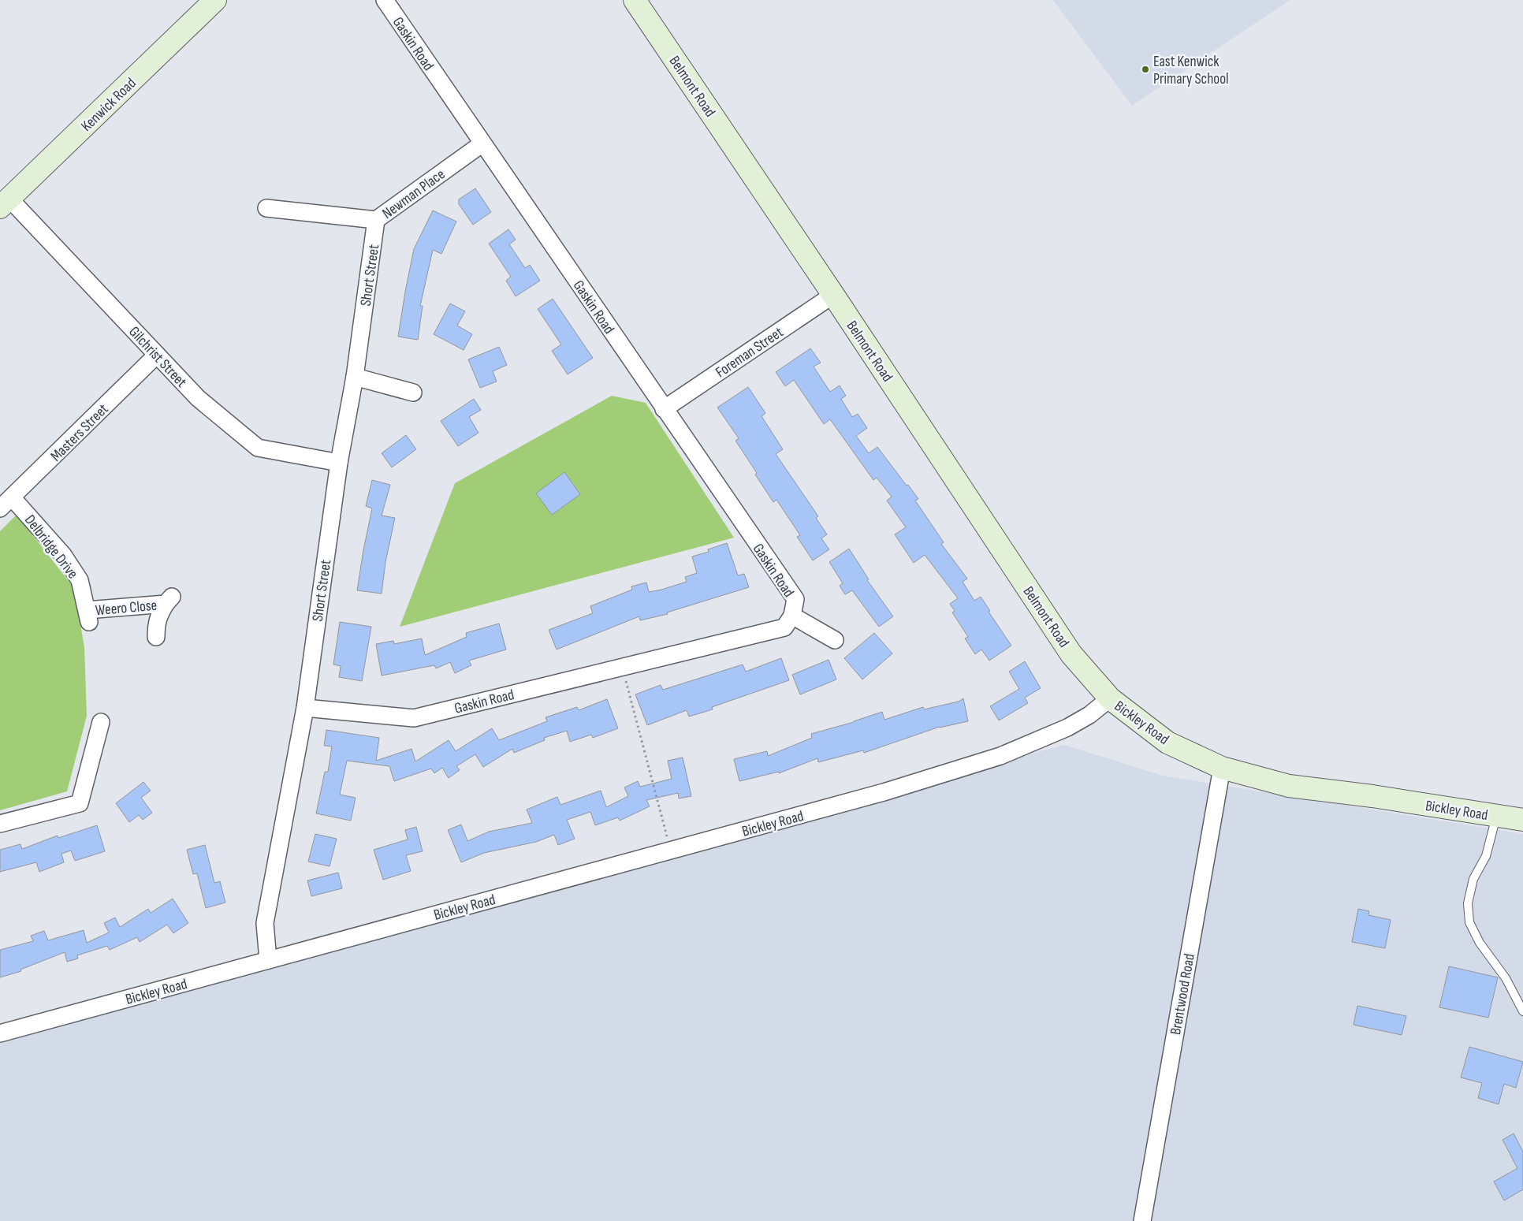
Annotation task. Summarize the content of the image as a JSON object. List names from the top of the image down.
{
  "streets": {
    "street": [
      "Gaskin Road",
      "Belmont Road",
      "Kenwick Road",
      "Newman Place",
      "Short Street",
      "Foreman Street",
      "Gilchrist Street",
      "Masters Street",
      "Delbridge Drive",
      "Weero Close",
      "Bickley Road",
      "Brentwood Road"
    ]
  },
  "crossings": [
    ["Gaskin Road", "Newman Place"],
    ["Gaskin Road", "Short Street"],
    ["Gaskin Road", "Foreman Street"],
    ["Belmont Road", "Foreman Street"],
    ["Belmont Road", "Bickley Road"],
    ["Kenwick Road", "Gilchrist Street"],
    ["Newman Place", "Short Street"],
    ["Short Street", "Gilchrist Street"],
    ["Short Street", "Bickley Road"],
    ["Gilchrist Street", "Masters Street"],
    ["Masters Street", "Delbridge Drive"],
    ["Delbridge Drive", "Weero Close"],
    ["Bickley Road", "Brentwood Road"]
  ],
  "places": ["East Kenwick Primary School"]
}
